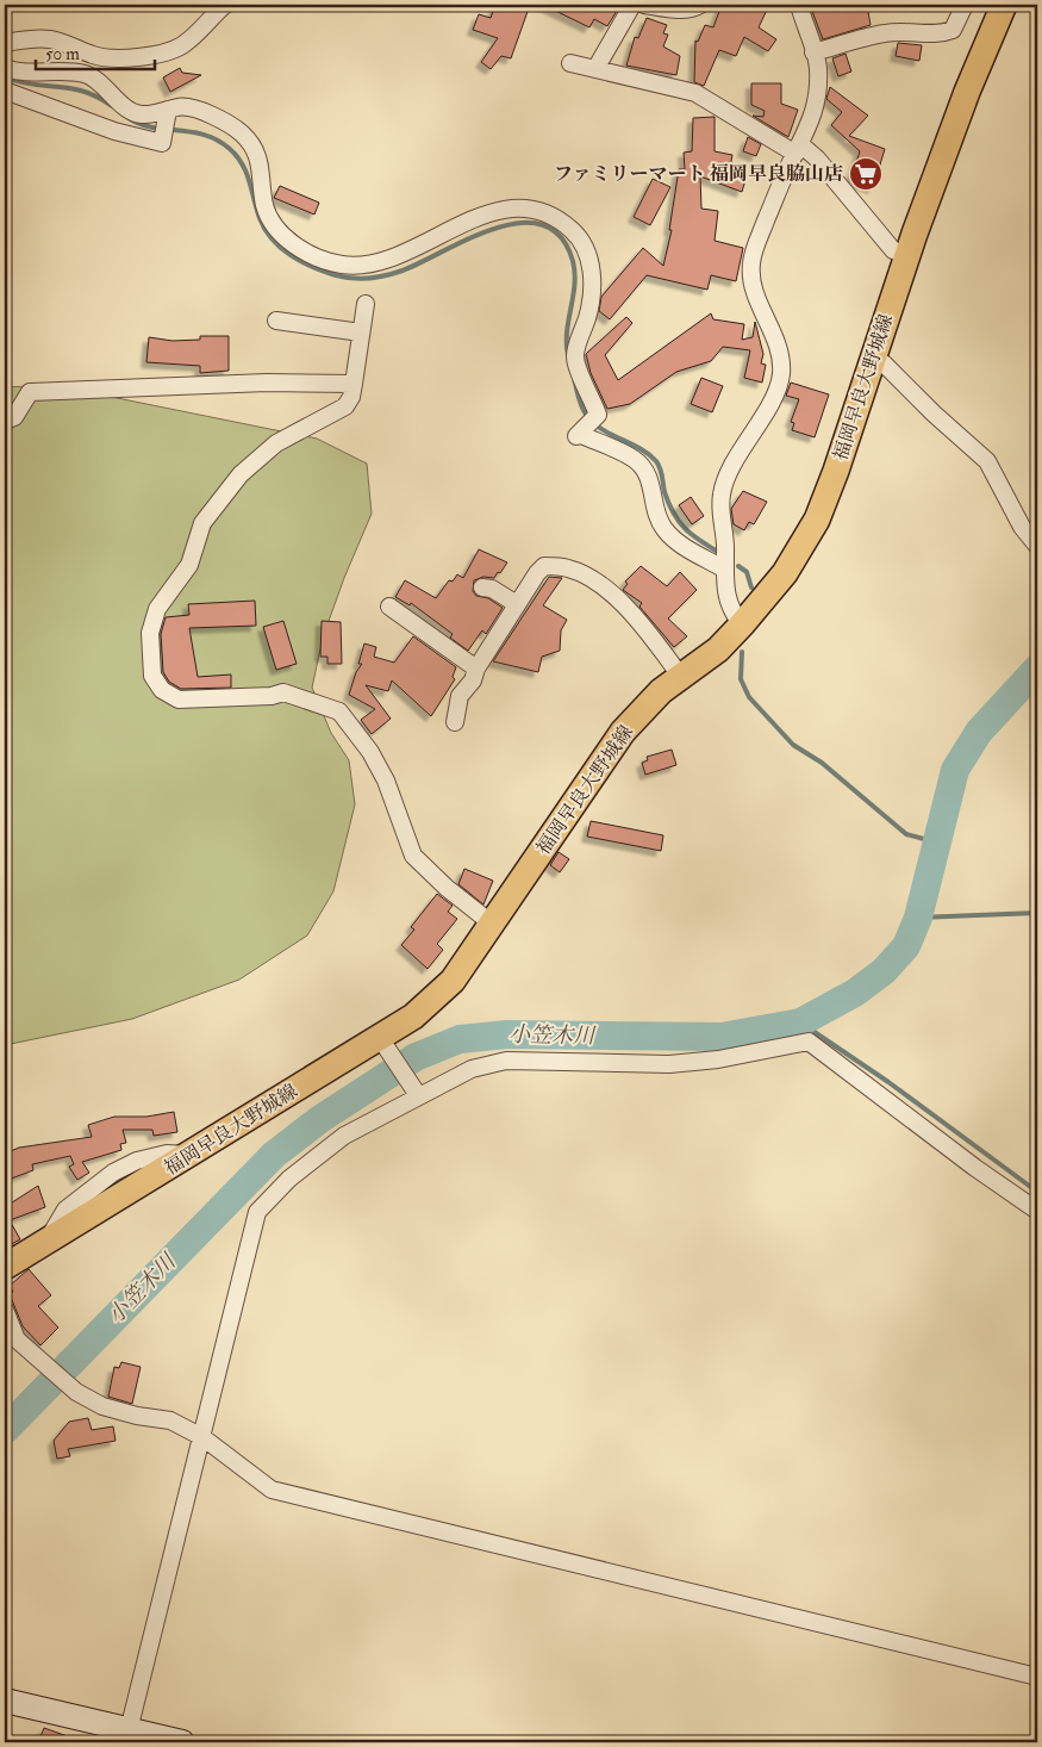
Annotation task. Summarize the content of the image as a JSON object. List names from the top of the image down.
{
  "streets": {
    "main road": ["福岡早良大野城線"]
  },
  "water": ["小笠木川"],
  "places": {
    "supermarket": ["ファミリーマート 福岡早良脇山店"]
  },
  "scale_bar": "50 m"
}
